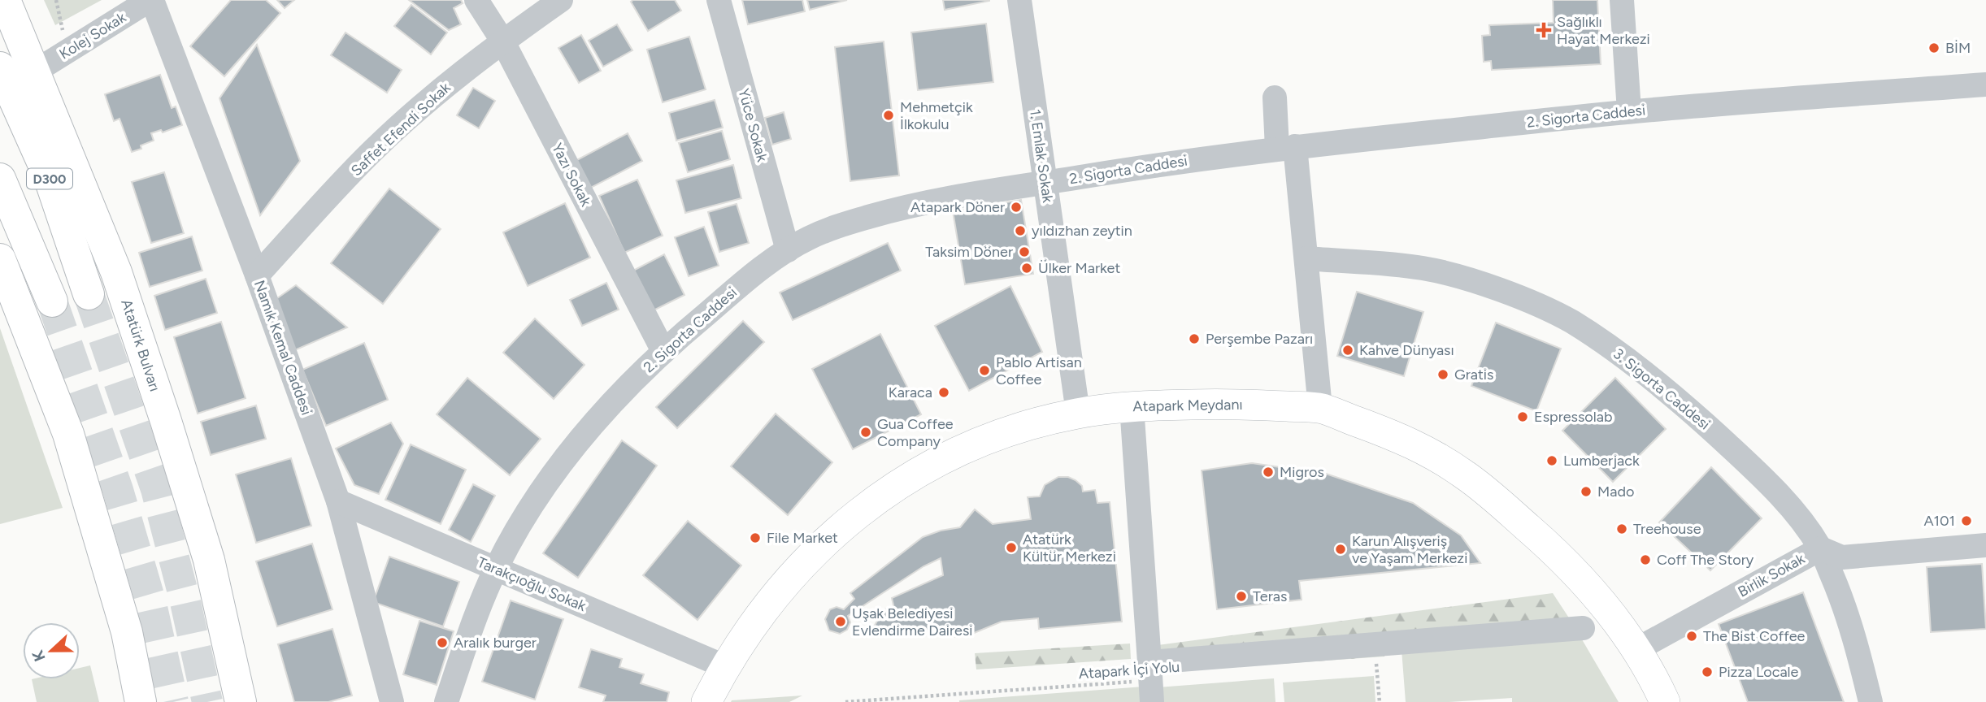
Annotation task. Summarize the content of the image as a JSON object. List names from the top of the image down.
{
  "streets": {
    "highway": ["D300", "Atatürk Bulvarı"],
    "main road": ["Atapark Meydanı"],
    "street": [
      "Kolej Sokak",
      "2. Sigorta Caddesi",
      "Yüce Sokak",
      "Saffet Efendi Sokak",
      "1. Emlak Sokak",
      "Yazı Sokak",
      "Namık Kemal Caddesi",
      "3. Sigorta Caddesi",
      "Birlik Sokak",
      "Tarakçıoğlu Sokak"
    ],
    "path": ["Atapark İçi Yolu"]
  },
  "crossings": [
    ["Kolej Sokak", "Atatürk Bulvarı"],
    ["Kolej Sokak", "Namık Kemal Caddesi"],
    ["2. Sigorta Caddesi", "Yüce Sokak"],
    ["2. Sigorta Caddesi", "1. Emlak Sokak"],
    ["2. Sigorta Caddesi", "Yazı Sokak"],
    ["2. Sigorta Caddesi", "Tarakçıoğlu Sokak"],
    ["Saffet Efendi Sokak", "Yazı Sokak"],
    ["Saffet Efendi Sokak", "Namık Kemal Caddesi"],
    ["1. Emlak Sokak", "Atapark Meydanı"],
    ["Namık Kemal Caddesi", "Tarakçıoğlu Sokak"],
    ["3. Sigorta Caddesi", "Birlik Sokak"],
    ["Atapark Meydanı", "Birlik Sokak"],
    ["Atapark Meydanı", "Tarakçıoğlu Sokak"]
  ],
  "places": {
    "health": ["Sağlıklı Hayat Merkezi"],
    "other": [
      "BİM",
      "Mehmetçik İlkokulu",
      "Atapark Döner",
      "yıldızhan zeytin",
      "Taksim Döner",
      "Ülker Market",
      "Perşembe Pazarı",
      "Kahve Dünyası",
      "Pablo Artisan Coffee",
      "Gratis",
      "Karaca",
      "Espressolab",
      "Gua Coffee Company",
      "Lumberjack",
      "Migros",
      "Mado",
      "A101",
      "Treehouse",
      "File Market",
      "Atatürk Kültür Merkezi",
      "Karun Alışveriş ve Yaşam Merkezi",
      "Coff The Story",
      "Teras",
      "Uşak Belediyesi Evlendirme Dairesi",
      "The Bist Coffee",
      "Aralık burger",
      "Pizza Locale"
    ]
  },
  "north": "left"
}
